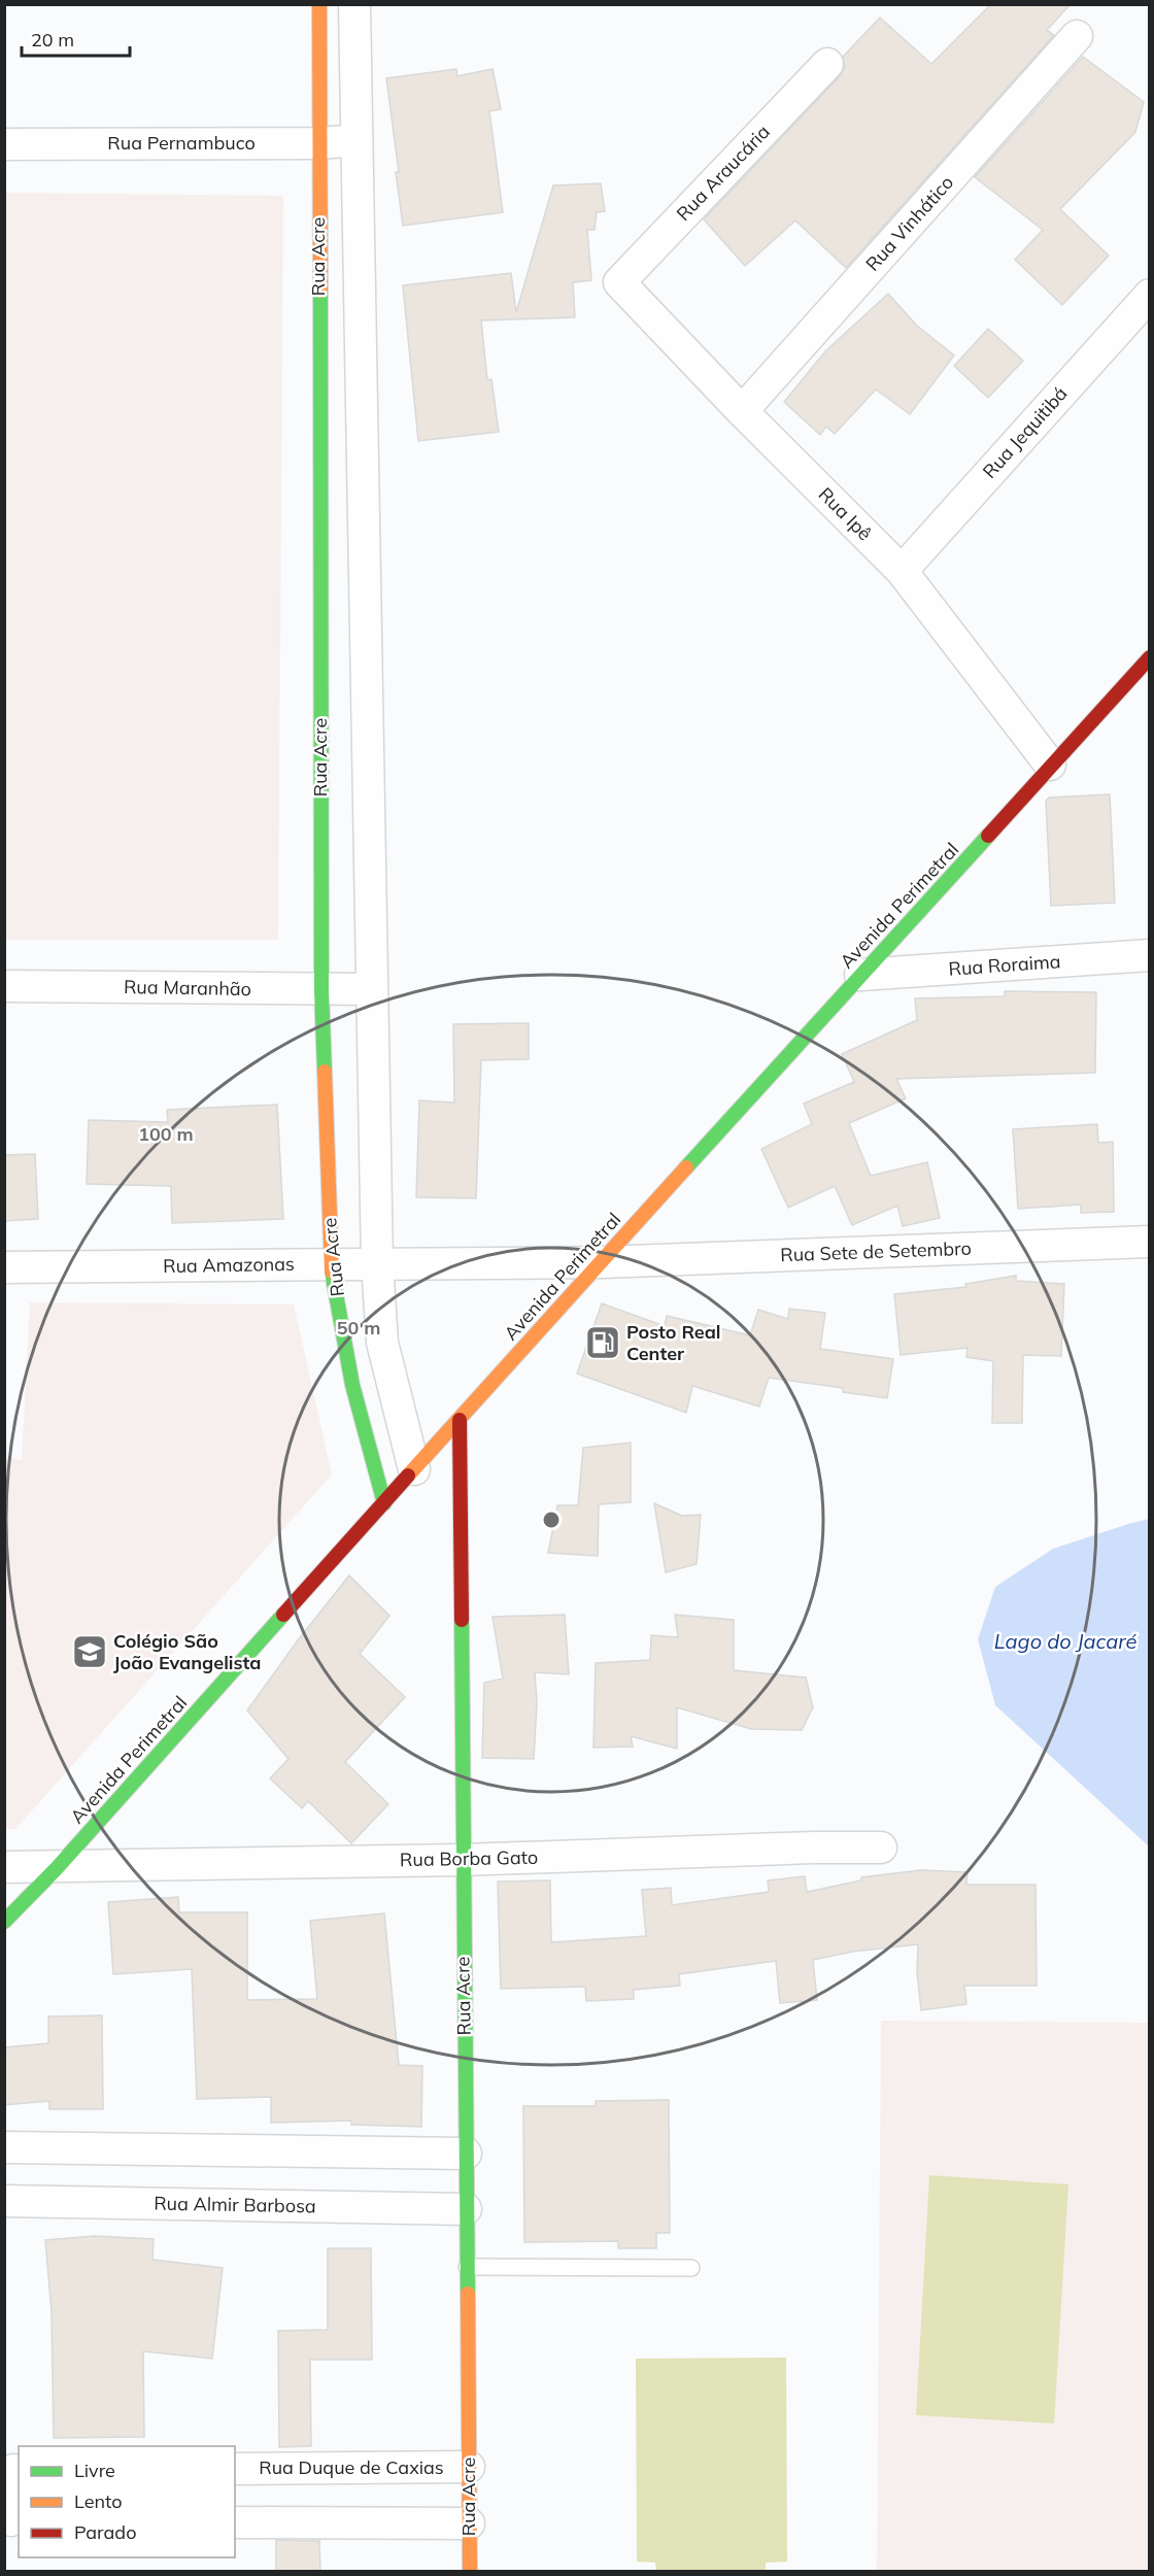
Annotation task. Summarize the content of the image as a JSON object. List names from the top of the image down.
{
  "streets": {
    "street": [
      "Rua Pernambuco",
      "Rua Araucária",
      "Rua Vinhático",
      "Rua Acre",
      "Rua Jequitibá",
      "Rua Ipê",
      "Avenida Perimetral",
      "Rua Roraima",
      "Rua Maranhão",
      "Rua Sete de Setembro",
      "Rua Amazonas",
      "Rua Borba Gato",
      "Rua Almir Barbosa",
      "Rua Duque de Caxias"
    ]
  },
  "crossings": [
    ["Rua Pernambuco", "Rua Acre"],
    ["Rua Araucária", "Rua Ipê"],
    ["Rua Vinhático", "Rua Ipê"],
    ["Rua Acre", "Avenida Perimetral"],
    ["Rua Acre", "Rua Maranhão"],
    ["Rua Acre", "Rua Amazonas"],
    ["Rua Acre", "Rua Borba Gato"],
    ["Rua Acre", "Rua Almir Barbosa"],
    ["Rua Acre", "Rua Duque de Caxias"],
    ["Rua Jequitibá", "Rua Ipê"],
    ["Rua Ipê", "Avenida Perimetral"],
    ["Avenida Perimetral", "Rua Roraima"],
    ["Avenida Perimetral", "Rua Sete de Setembro"],
    ["Avenida Perimetral", "Rua Amazonas"],
    ["Avenida Perimetral", "Rua Borba Gato"],
    ["Rua Sete de Setembro", "Rua Amazonas"]
  ],
  "water": ["Lago do Jacaré"],
  "places": {
    "fuel station": ["Posto Real Center"],
    "school or university": ["Colégio São João Evangelista"]
  },
  "legend": ["Livre", "Lento", "Parado"],
  "scale_bar": "20 m",
  "rings": ["100 m", "50 m"]
}
